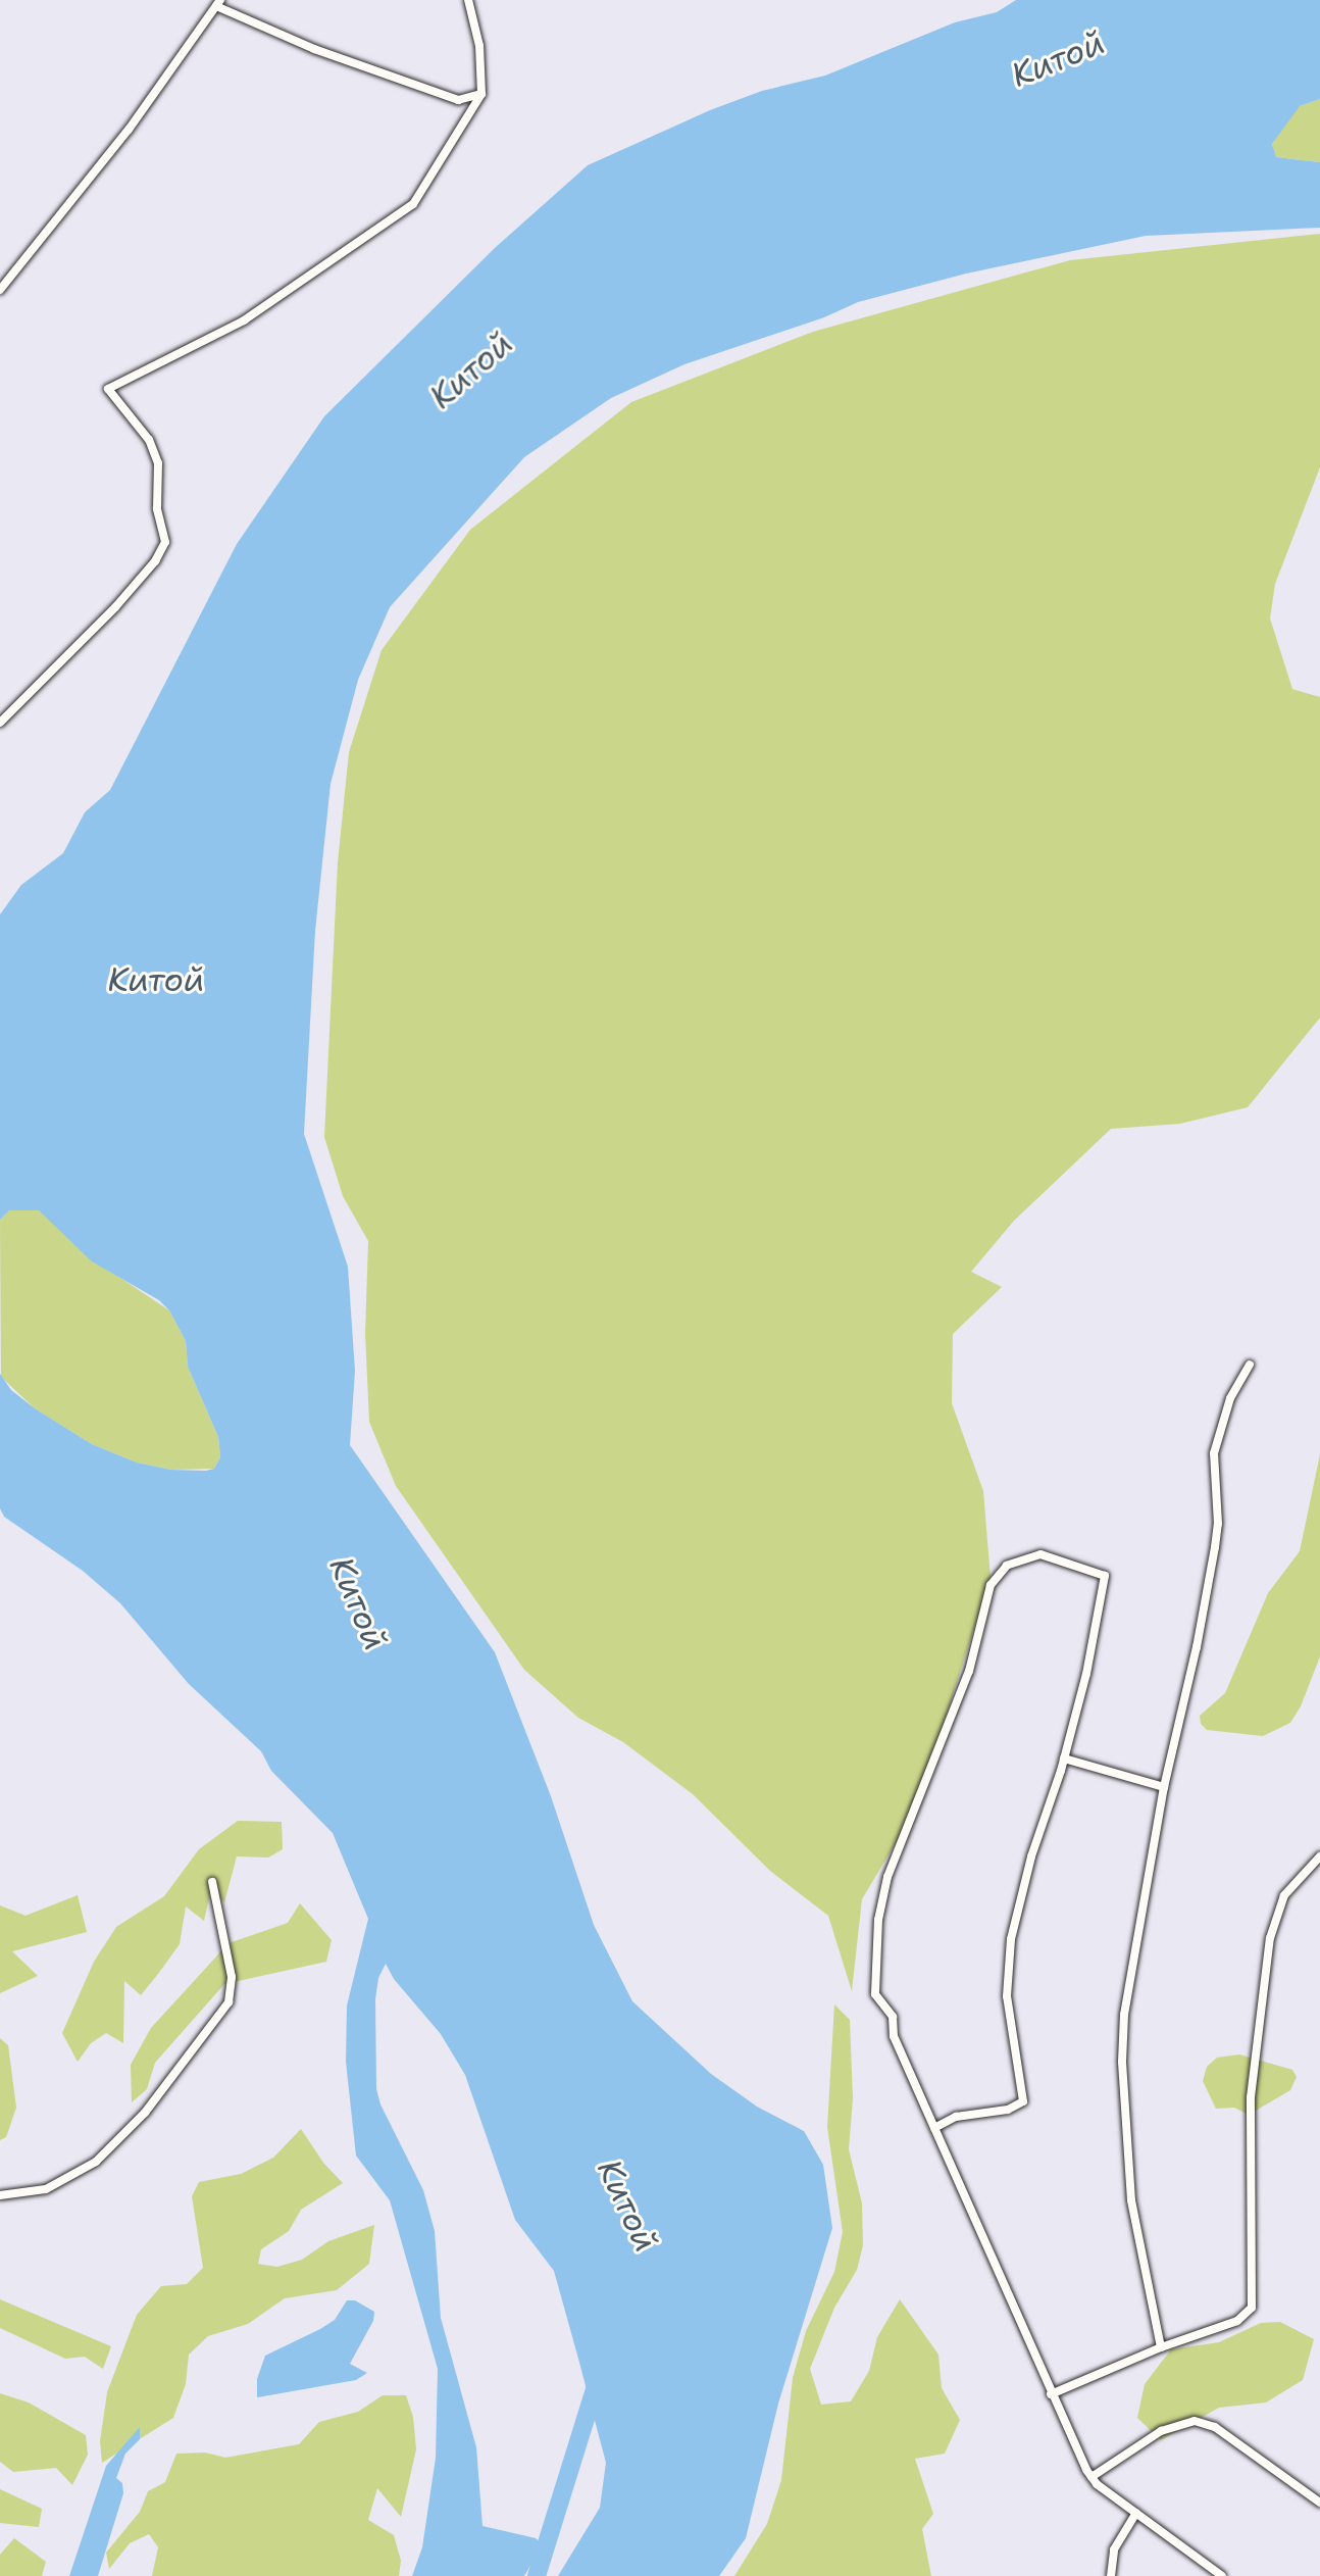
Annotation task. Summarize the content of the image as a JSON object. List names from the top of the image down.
{
  "water": ["Китой"]
}
